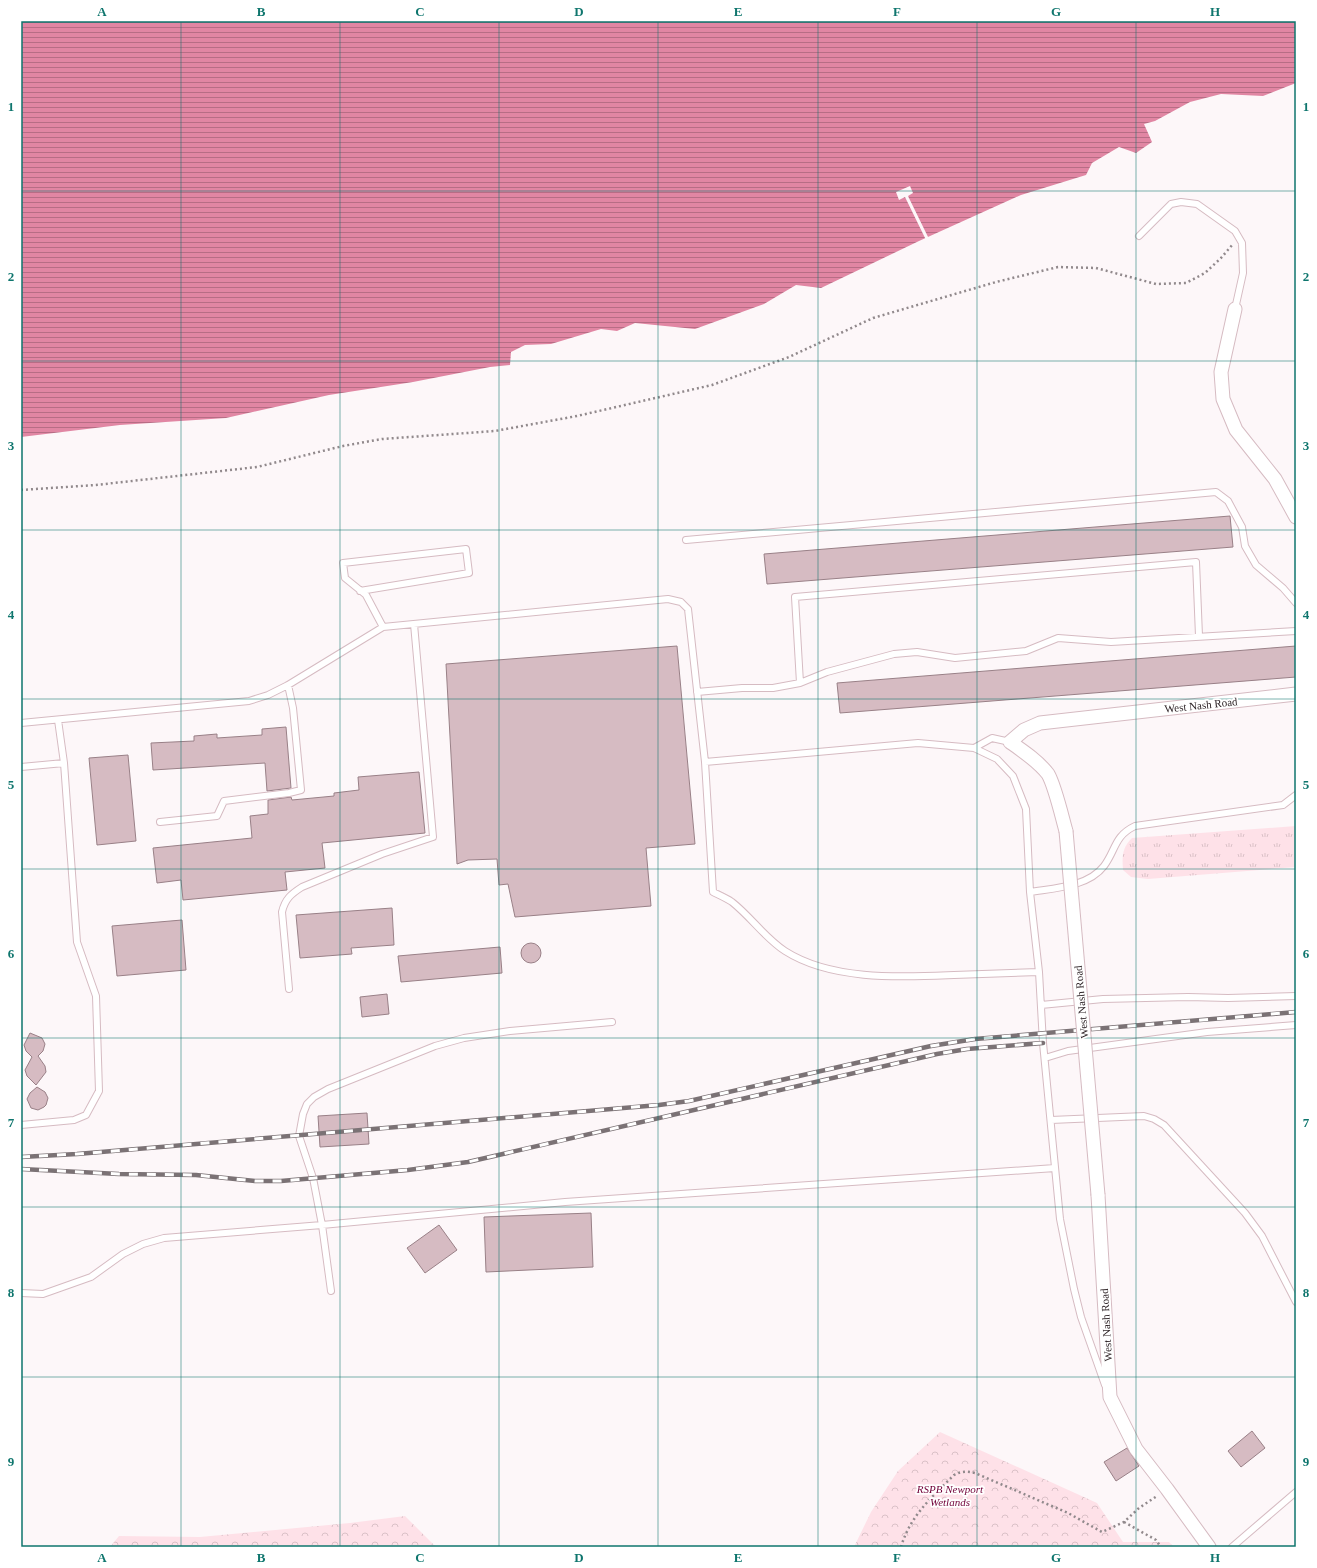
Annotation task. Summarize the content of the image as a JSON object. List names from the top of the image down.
{
  "streets": {
    "street": ["West Nash Road"]
  },
  "parks": ["RSPB Newport Wetlands"],
  "grid": {
    "columns": [
      "A",
      "B",
      "C",
      "D",
      "E",
      "F",
      "G",
      "H"
    ],
    "rows": [
      "1",
      "2",
      "3",
      "4",
      "5",
      "6",
      "7",
      "8",
      "9"
    ]
  }
}
